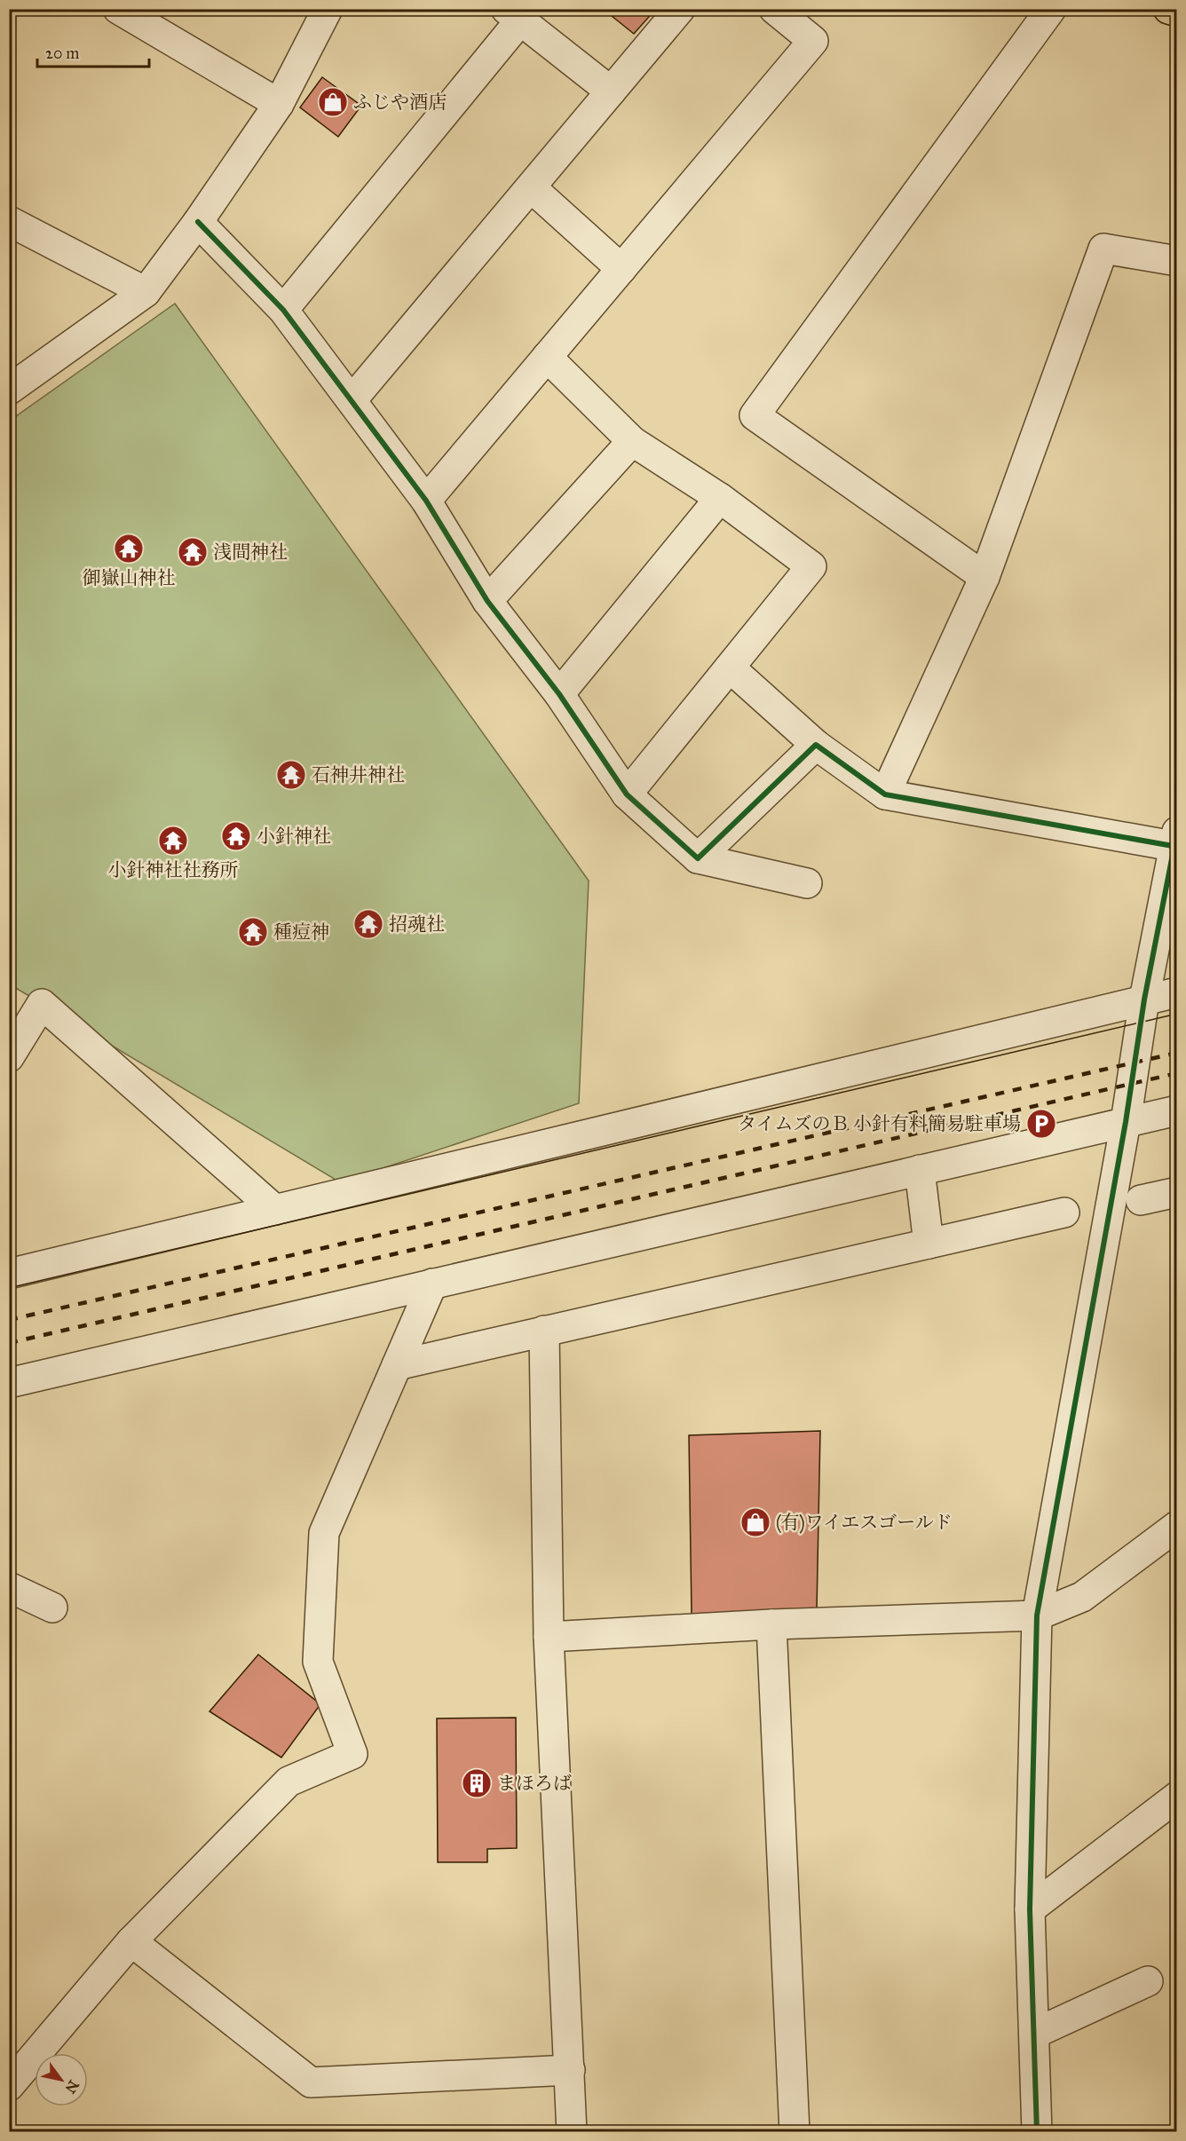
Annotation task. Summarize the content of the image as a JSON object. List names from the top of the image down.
{
  "places": {
    "shop": ["ふじや酒店", "(有)ワイエスゴールド"],
    "temple": [
      "御嶽山神社",
      "浅間神社",
      "石神井神社",
      "小針神社",
      "小針神社社務所",
      "招魂社",
      "種痘神"
    ],
    "parking": ["タイムズのＢ 小針有料簡易駐車場"],
    "building": ["まほろば"]
  },
  "scale_bar": "20 m",
  "north": "bottom right"
}
